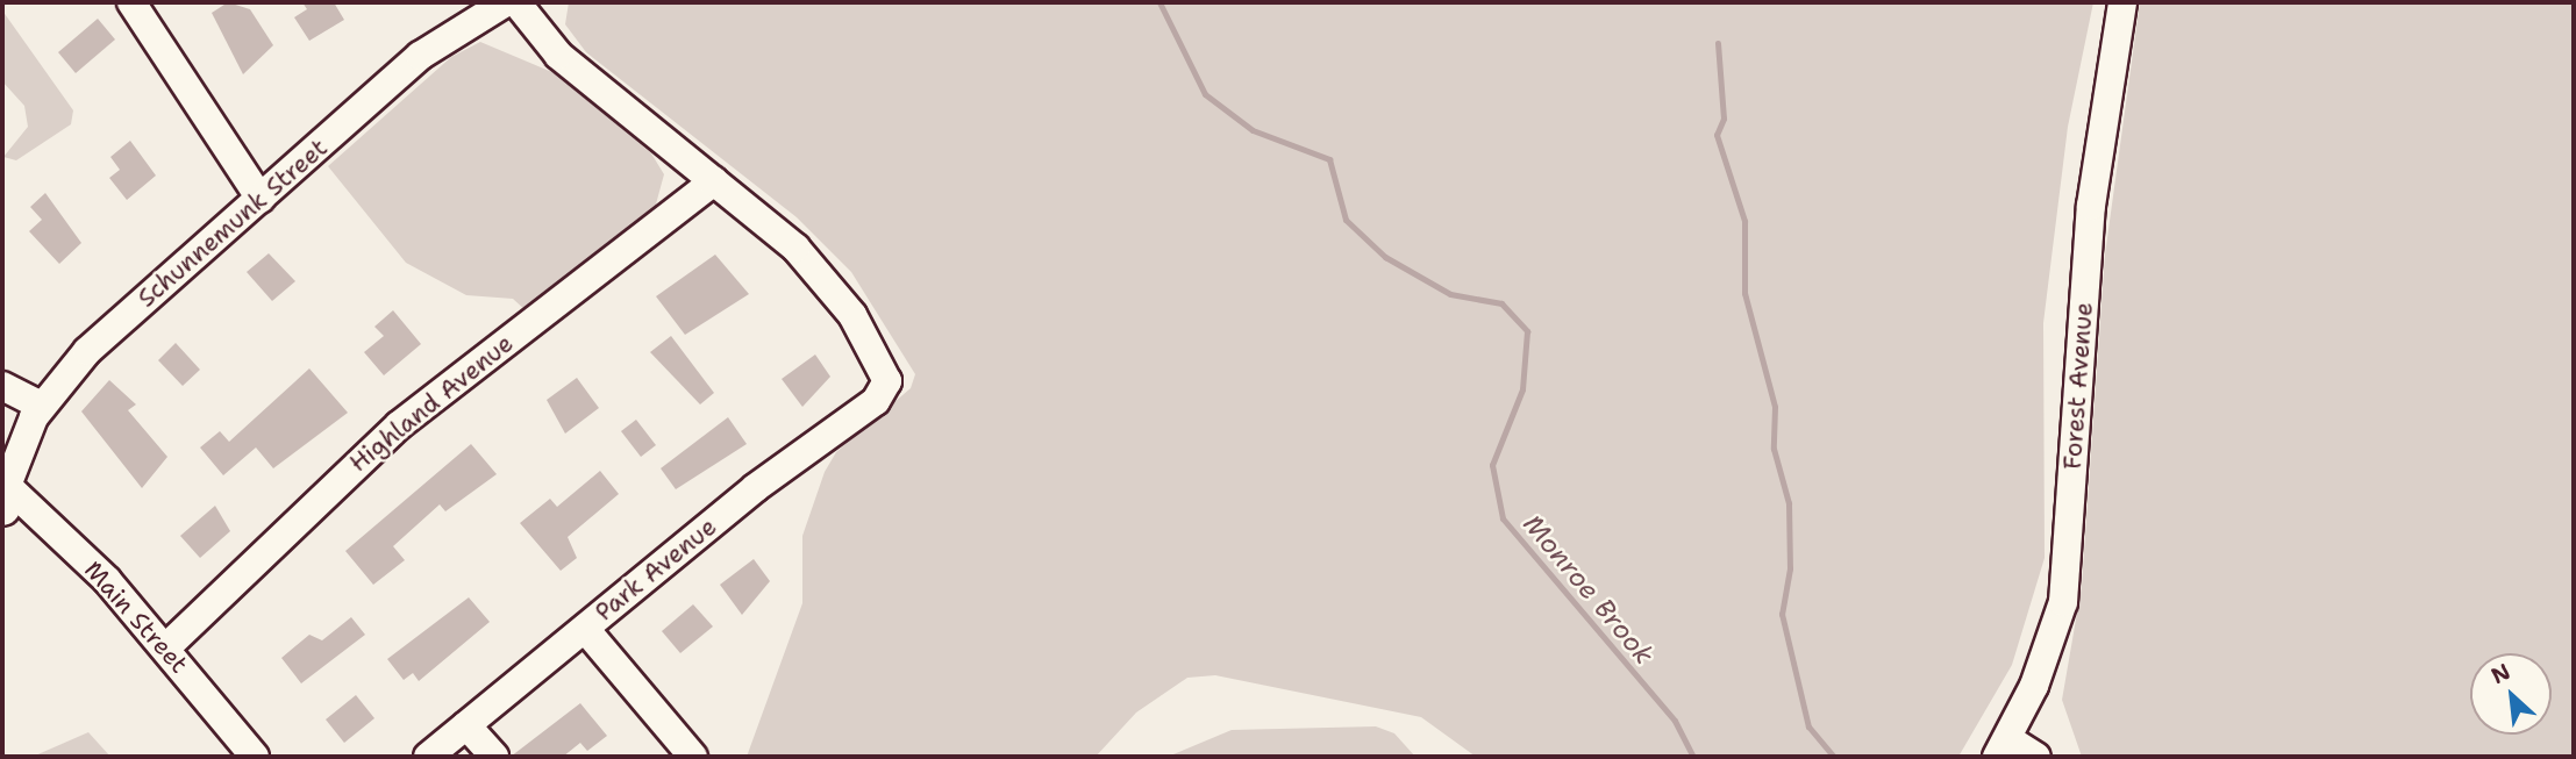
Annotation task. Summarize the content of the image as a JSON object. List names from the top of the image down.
{
  "streets": {
    "street": [
      "Schunnemunk Street",
      "Forest Avenue",
      "Highland Avenue",
      "Park Avenue",
      "Main Street"
    ]
  },
  "crossings": [
    ["Schunnemunk Street", "Main Street"],
    ["Highland Avenue", "Park Avenue"],
    ["Highland Avenue", "Main Street"]
  ],
  "water": ["Monroe Brook"],
  "north": "top left"
}
